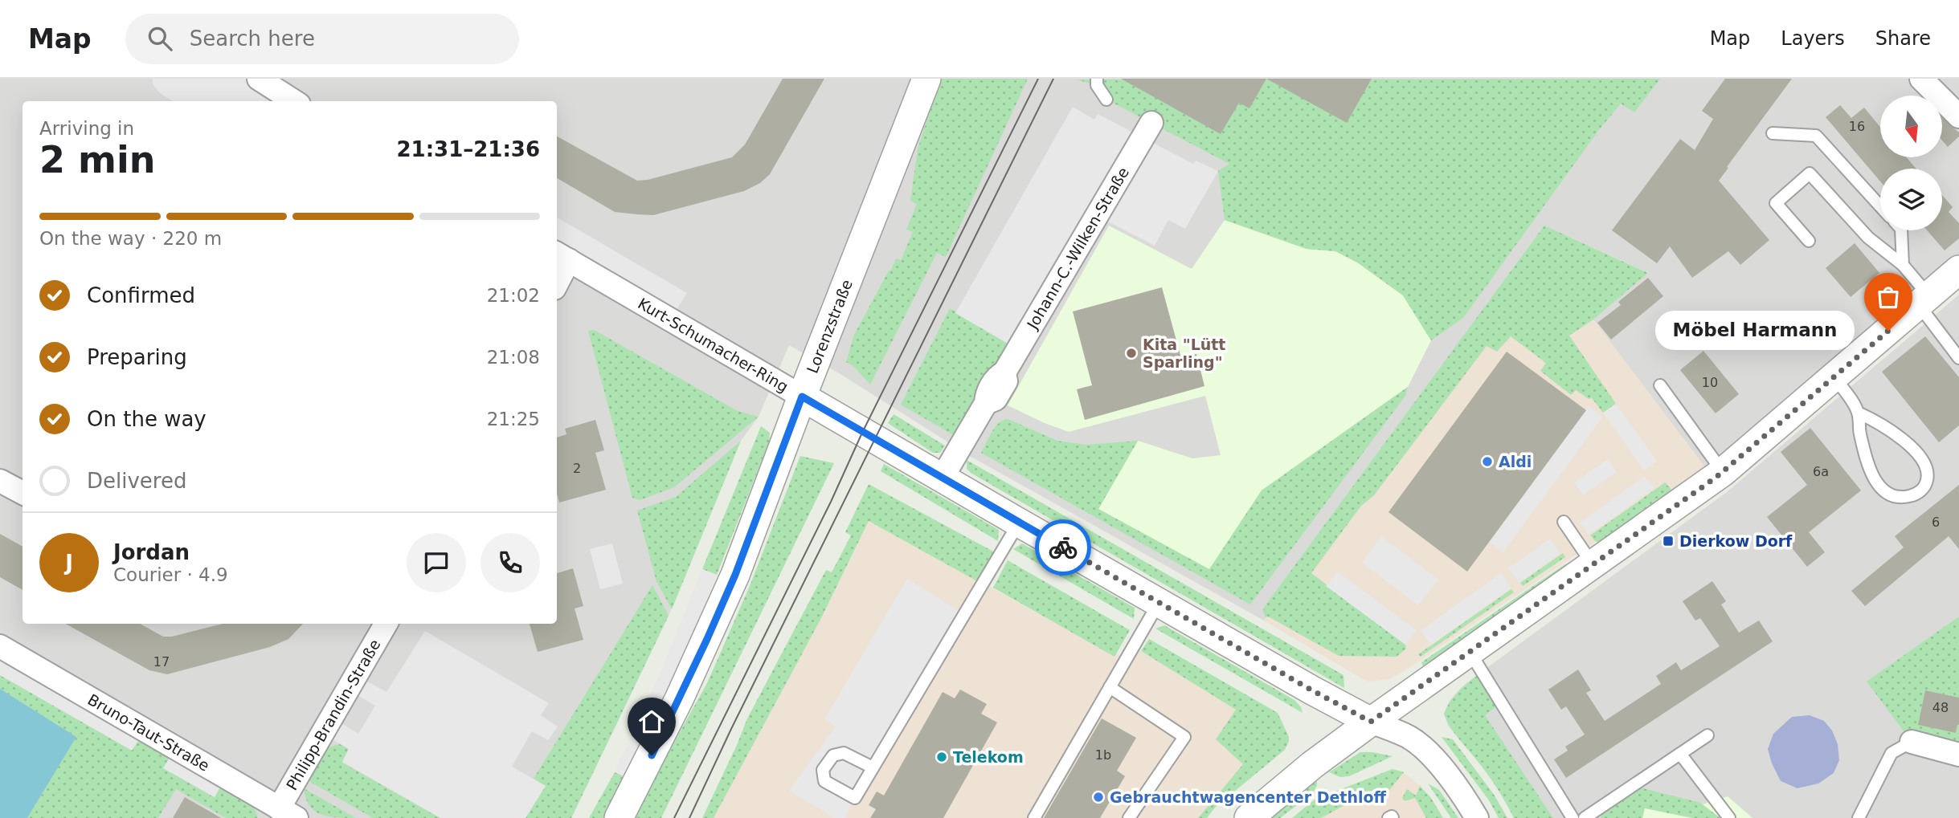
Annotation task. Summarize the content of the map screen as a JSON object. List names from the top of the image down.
{
  "streets": {
    "street": [
      "Johann-C.-Wilken-Straße",
      "Lorenzstraße",
      "Kurt-Schumacher-Ring",
      "Philipp-Brandin-Straße",
      "Bruno-Taut-Straße"
    ]
  },
  "crossings": [
    ["Johann-C.-Wilken-Straße", "Kurt-Schumacher-Ring"],
    ["Lorenzstraße", "Kurt-Schumacher-Ring"],
    ["Philipp-Brandin-Straße", "Bruno-Taut-Straße"]
  ],
  "places": {
    "other": [
      "Möbel Harmann",
      "Kita \"Lütt Sparling\"",
      "Aldi",
      "Telekom",
      "Gebrauchtwagencenter Dethloff"
    ],
    "transit": ["Dierkow Dorf"]
  },
  "house_numbers": [
    "16",
    "10",
    "2",
    "6a",
    "6",
    "17",
    "48",
    "1b"
  ],
  "north": "bottom",
  "page": {
    "header": "Map",
    "search": "Search here",
    "nav": ["Map", "Layers", "Share"],
    "heading": ["2 min", "Arriving in", "21:31–21:36"],
    "panel": ["Jordan", "Courier · 4.9"],
    "bar": "On the way · 220 m",
    "list": [
      ["Confirmed", "21:02"],
      ["Preparing", "21:08"],
      ["On the way", "21:25"],
      "Delivered"
    ],
    "bubble": "Möbel Harmann",
    "round": "J"
  }
}
